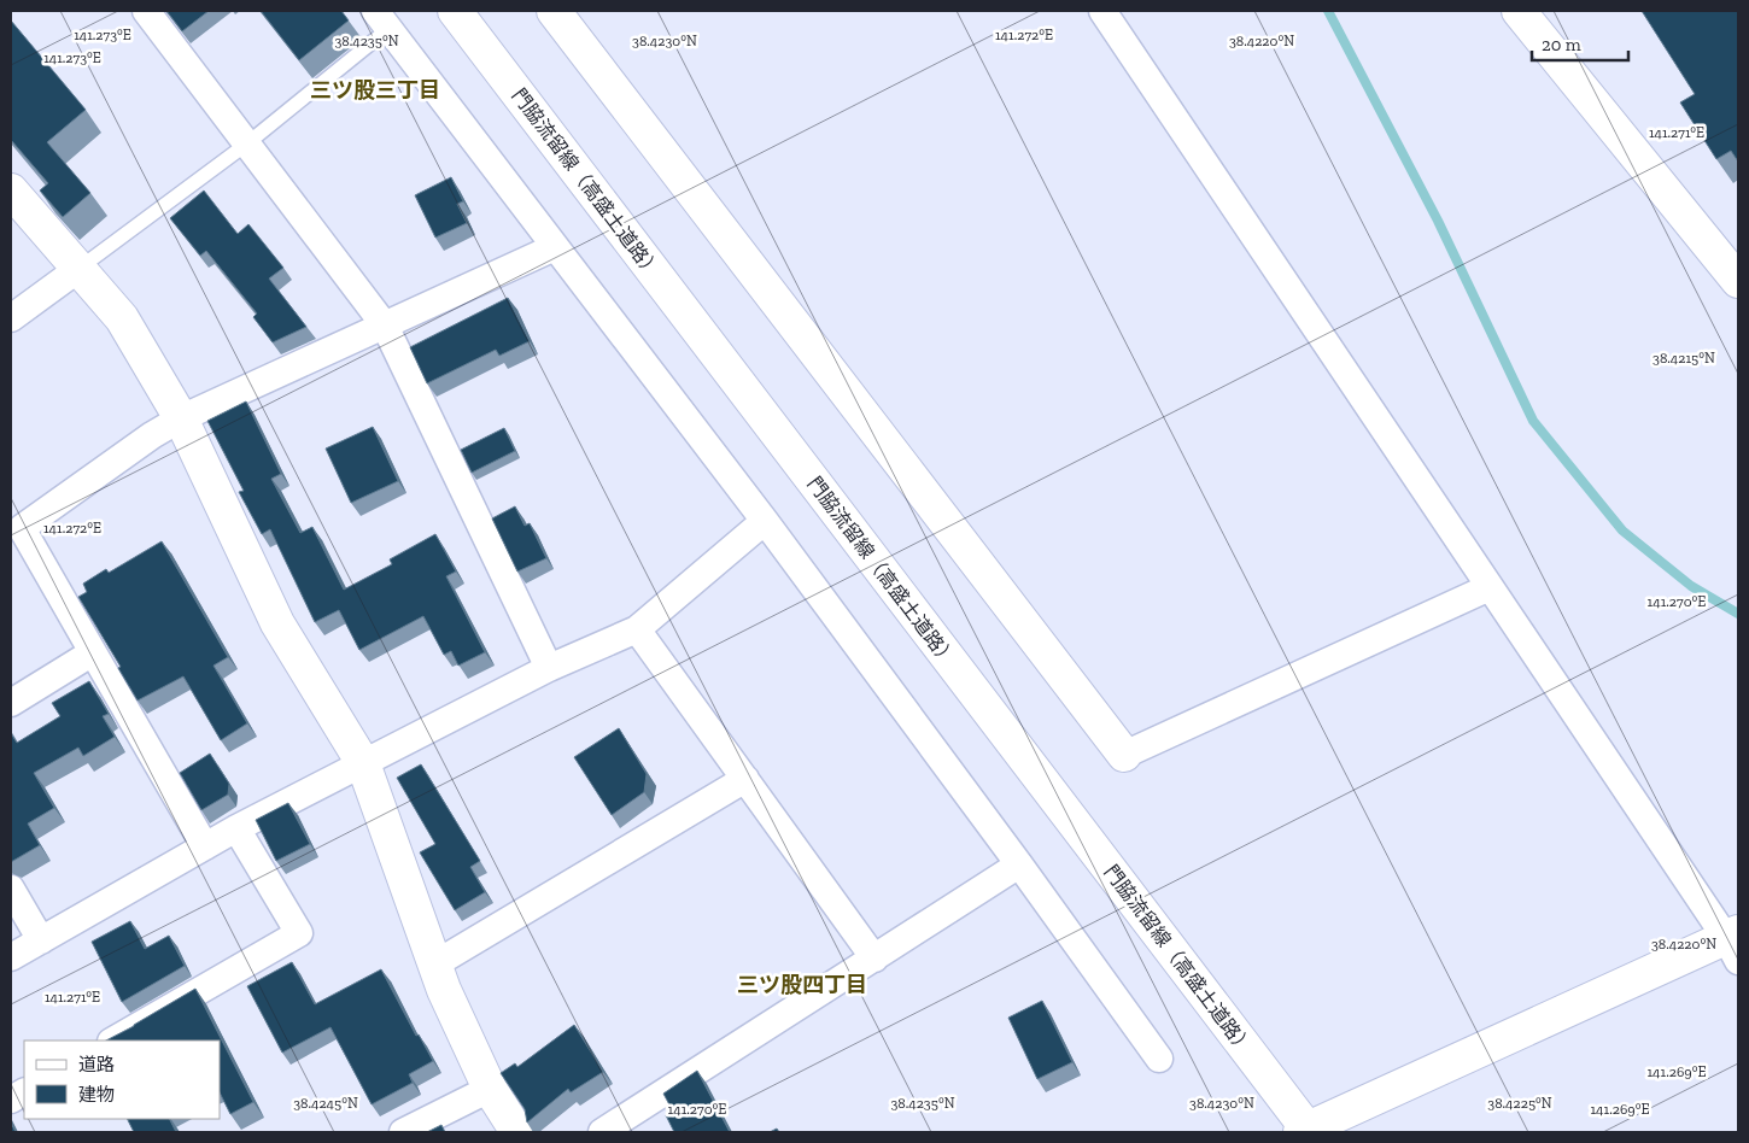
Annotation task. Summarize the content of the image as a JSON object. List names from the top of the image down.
{
  "streets": {
    "street": ["門脇流留線（高盛土道路）"]
  },
  "districts": ["三ツ股三丁目", "三ツ股四丁目"],
  "legend": ["道路", "建物"],
  "scale_bar": "20 m",
  "coordinates": [
    "141.273°E",
    "141.272°E",
    "38.4235°N",
    "38.4230°N",
    "38.4220°N",
    "141.271°E",
    "38.4215°N",
    "141.270°E",
    "141.269°E",
    "38.4245°N",
    "38.4225°N"
  ]
}
